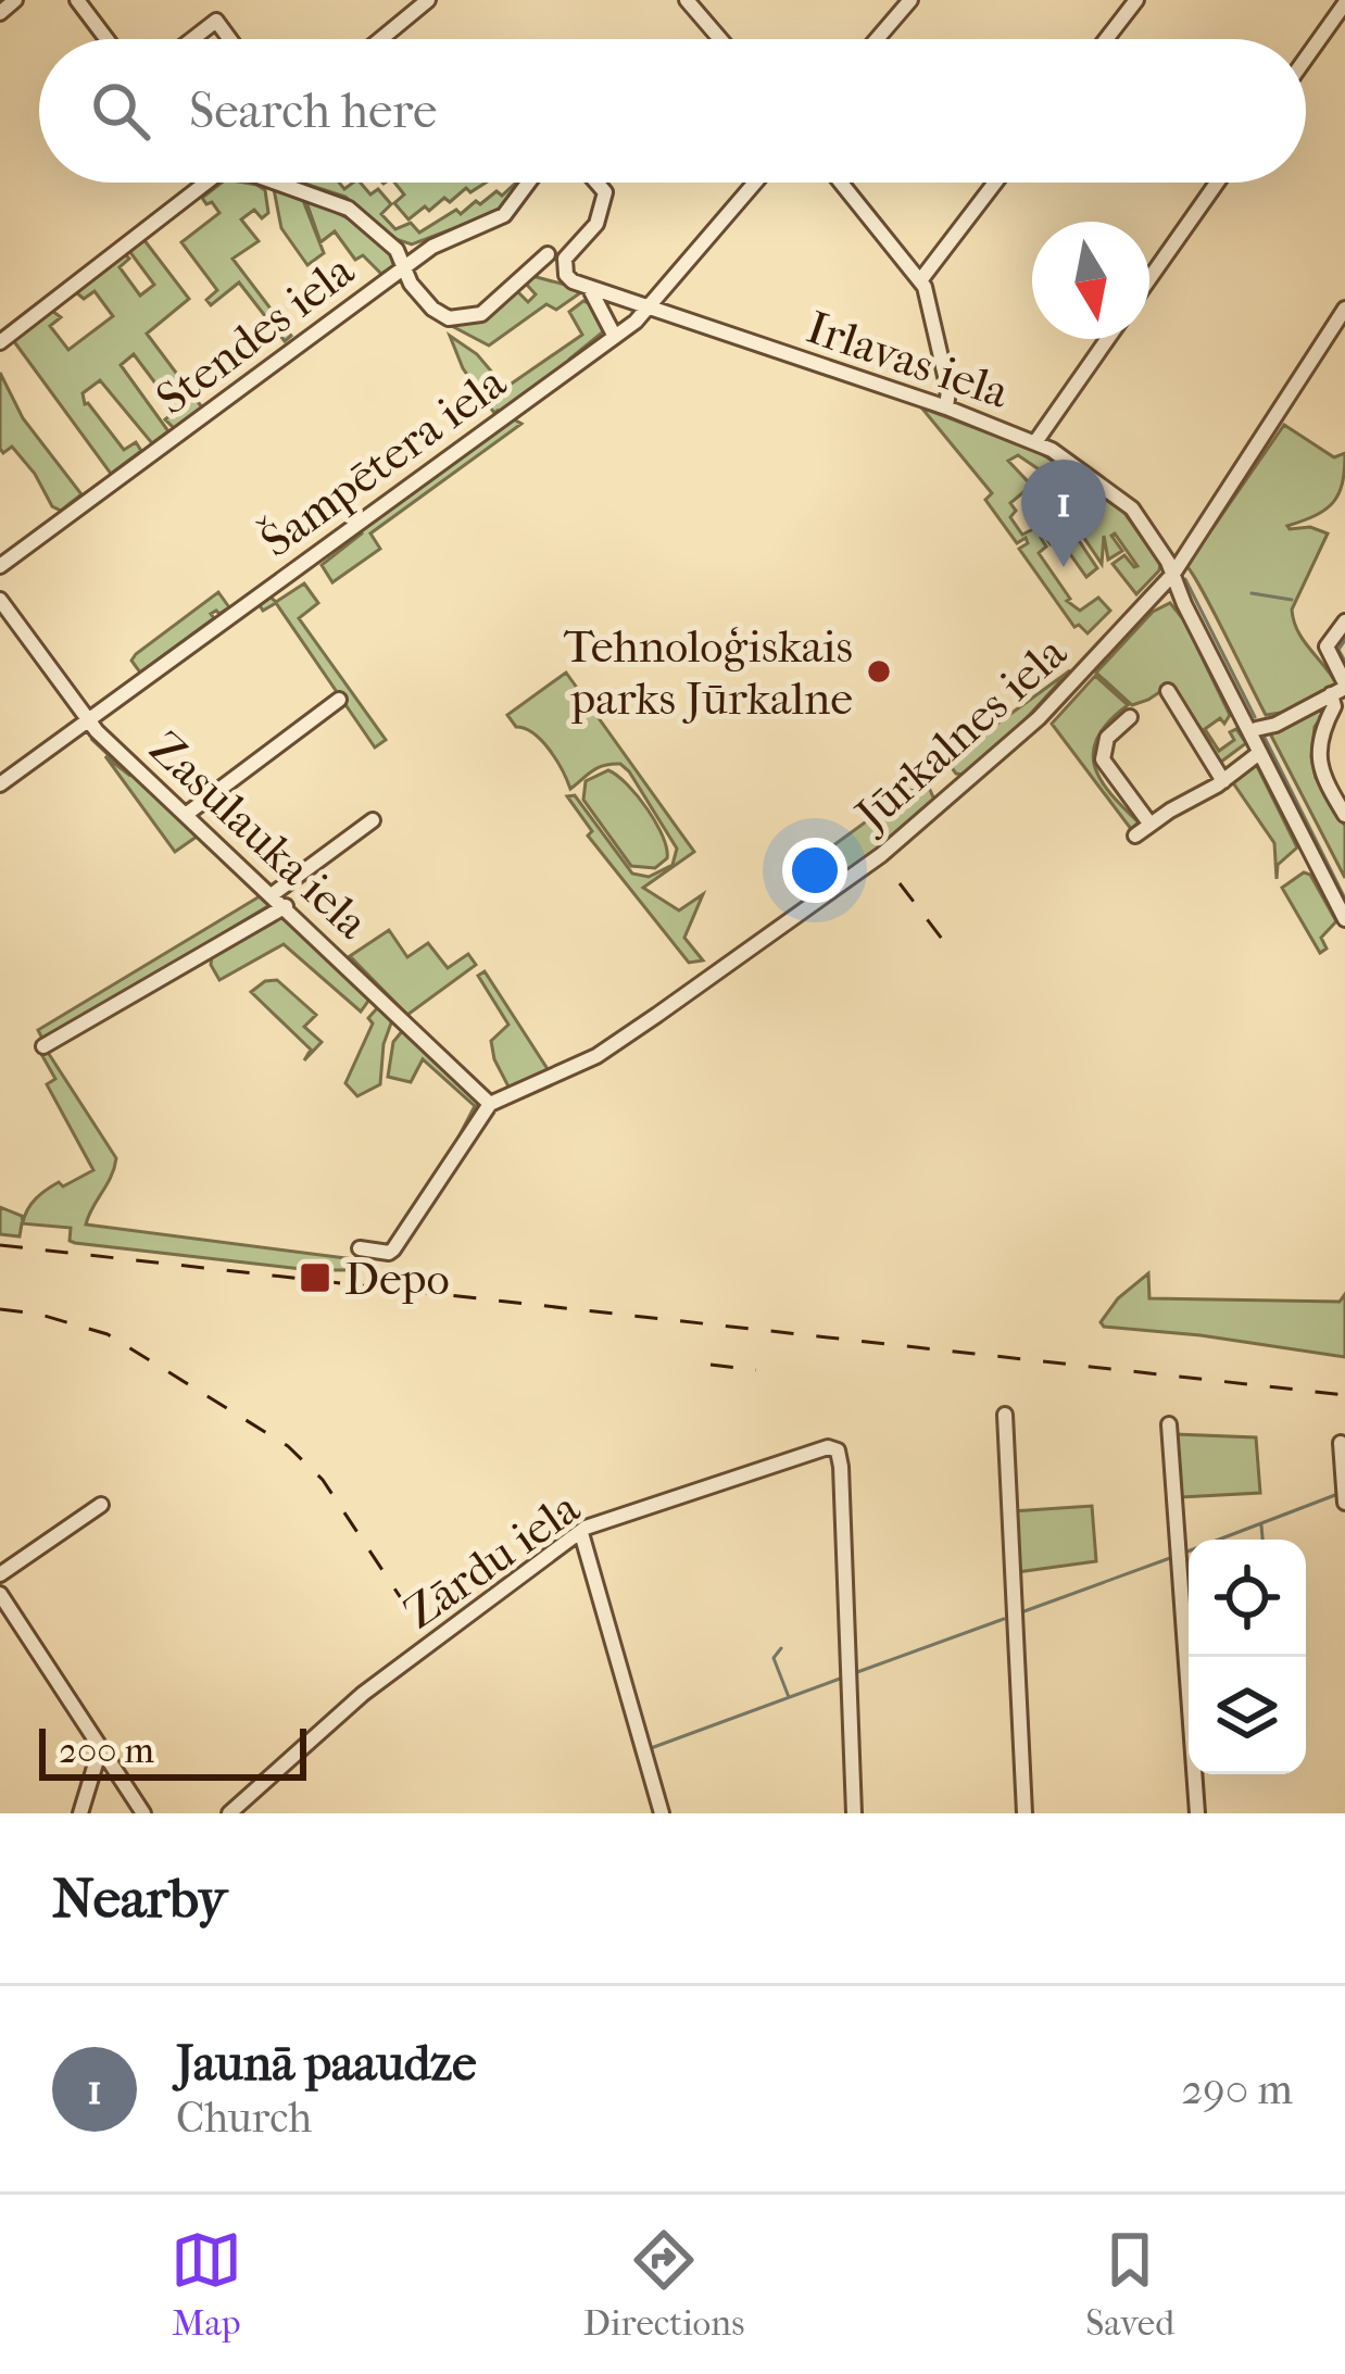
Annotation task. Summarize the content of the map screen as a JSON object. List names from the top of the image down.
{
  "streets": {
    "street": [
      "Stendes iela",
      "Irlavas iela",
      "Šampētera iela",
      "Jūrkalnes iela",
      "Zasulauka iela",
      "Zārdu iela"
    ]
  },
  "crossings": [
    ["Irlavas iela", "Šampētera iela"],
    ["Irlavas iela", "Jūrkalnes iela"],
    ["Šampētera iela", "Zasulauka iela"],
    ["Jūrkalnes iela", "Zasulauka iela"]
  ],
  "places": {
    "other": ["Tehnoloģiskais parks Jūrkalne"],
    "transit": ["Depo"]
  },
  "scale_bar": "200 m",
  "north": "bottom",
  "page": {
    "search": "Search here",
    "pins": "1",
    "scale": "200 m",
    "heading": "Nearby",
    "list": [
      {
        "mark": "1",
        "name": "Jaunā paaudze",
        "note": "Church",
        "value": "290 m"
      }
    ],
    "nav": ["Map", "Directions", "Saved"]
  }
}
